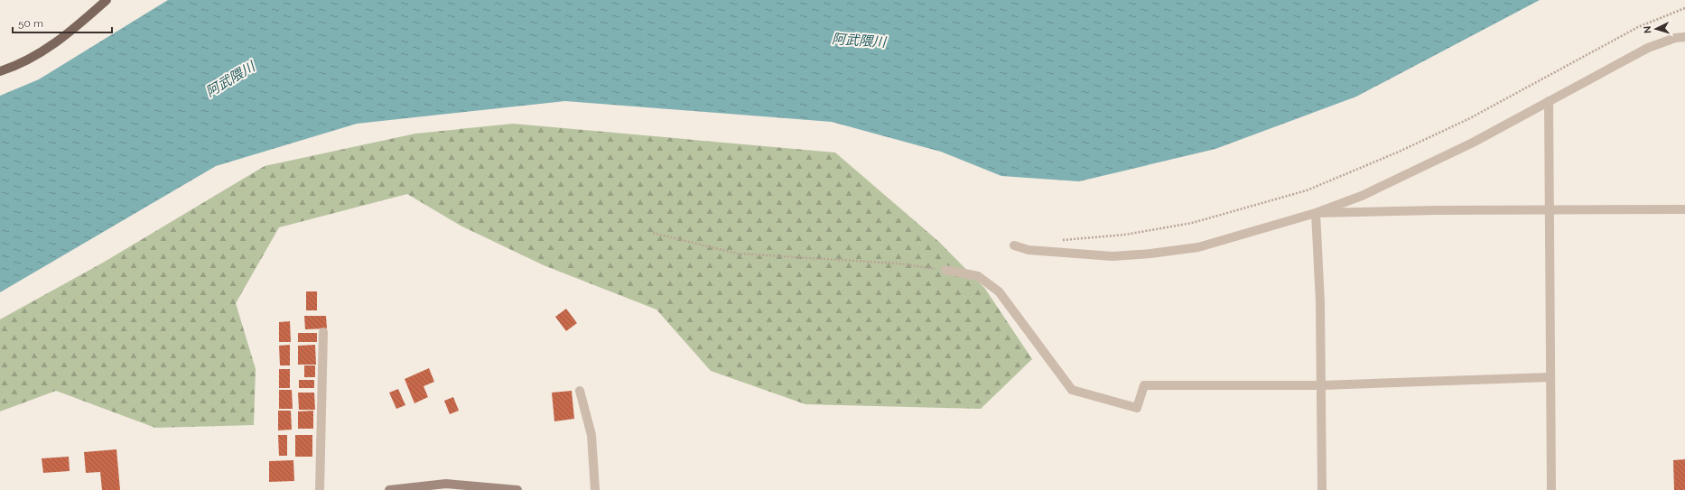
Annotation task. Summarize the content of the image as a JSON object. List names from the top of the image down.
{
  "water": ["阿武隈川"],
  "scale_bar": "50 m",
  "north": "left"
}
